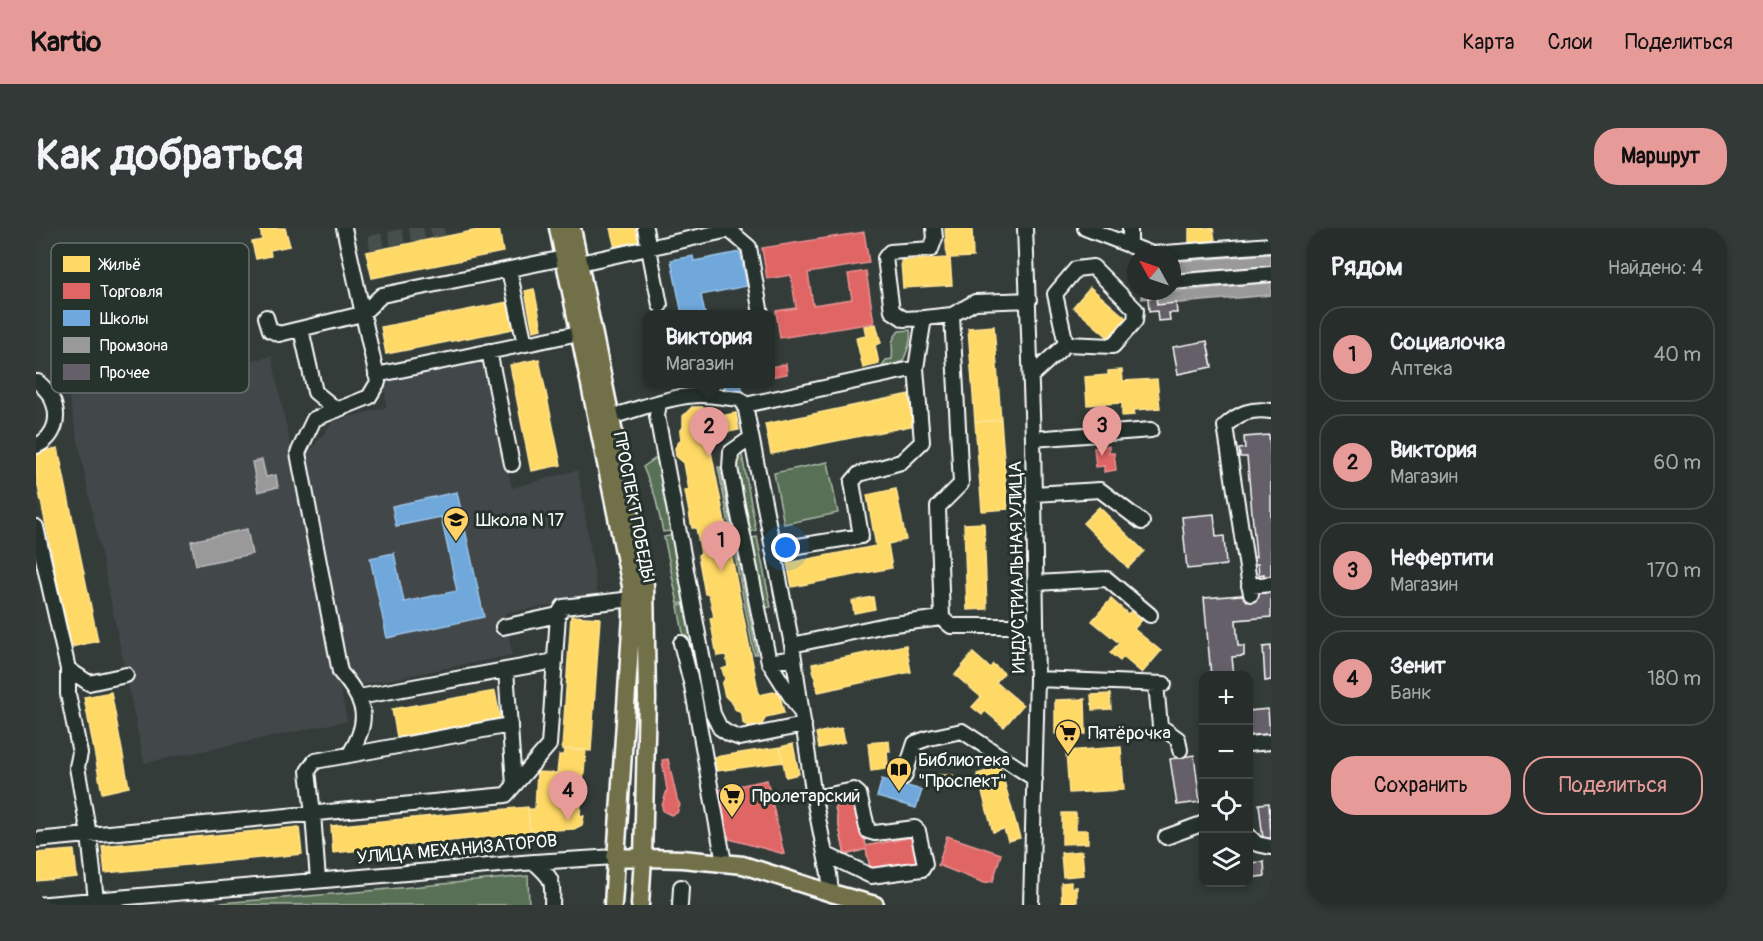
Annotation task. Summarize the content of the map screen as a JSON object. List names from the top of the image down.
{
  "streets": {
    "main road": ["ПРОСПЕКТ ПОБЕДЫ", "УЛИЦА МЕХАНИЗАТОРОВ"],
    "street": ["ИНДУСТРИАЛЬНАЯ УЛИЦА"]
  },
  "crossings": [
    ["ПРОСПЕКТ ПОБЕДЫ", "УЛИЦА МЕХАНИЗАТОРОВ"]
  ],
  "places": {
    "school or university": ["Школа N 17"],
    "supermarket": ["Пятёрочка", "Пролетарский"],
    "library": ["Библиотека \"Проспект\""]
  },
  "legend": [
    "Жильё",
    "Торговля",
    "Школы",
    "Промзона",
    "Прочее"
  ],
  "north": "top left",
  "page": {
    "header": "Kartio",
    "nav": ["Карта", "Слои", "Поделиться"],
    "buttons": [
      "Маршрут",
      ["Сохранить", "Поделиться"]
    ],
    "title": "Как добраться",
    "heading": ["Рядом", "Найдено: 4"],
    "list": [
      {
        "mark": "1",
        "name": "Социалочка",
        "note": "Аптека",
        "value": "40 m"
      },
      {
        "mark": "2",
        "name": "Виктория",
        "note": "Магазин",
        "value": "60 m"
      },
      {
        "mark": "3",
        "name": "Нефертити",
        "note": "Магазин",
        "value": "170 m"
      },
      {
        "mark": "4",
        "name": "Зенит",
        "note": "Банк",
        "value": "180 m"
      }
    ],
    "popup": ["Виктория", "Магазин"],
    "pins": [
      "3",
      "2",
      "1",
      "4"
    ],
    "map_buttons": ["+", "−"]
  }
}
